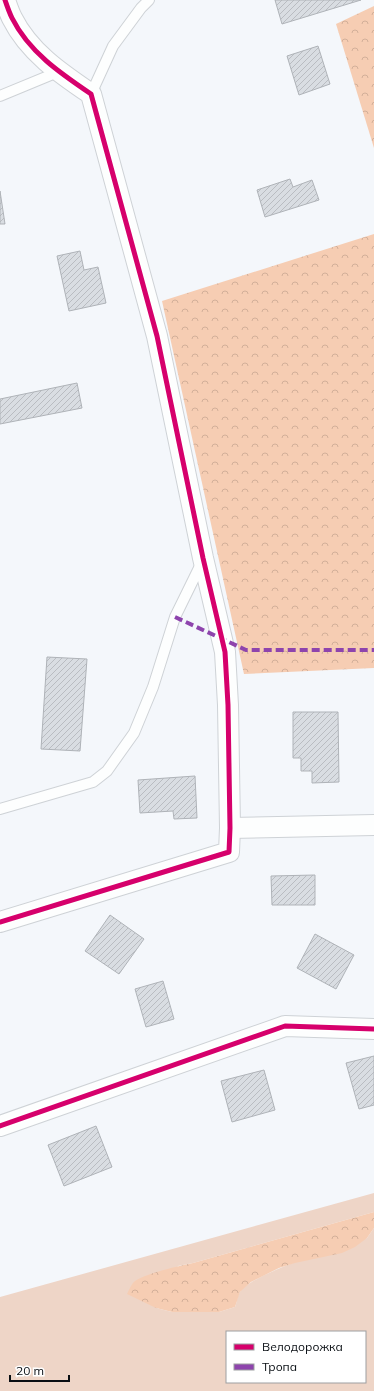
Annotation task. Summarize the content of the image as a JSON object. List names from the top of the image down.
{
  "legend": ["Велодорожка", "Тропа"],
  "scale_bar": "20 m"
}
